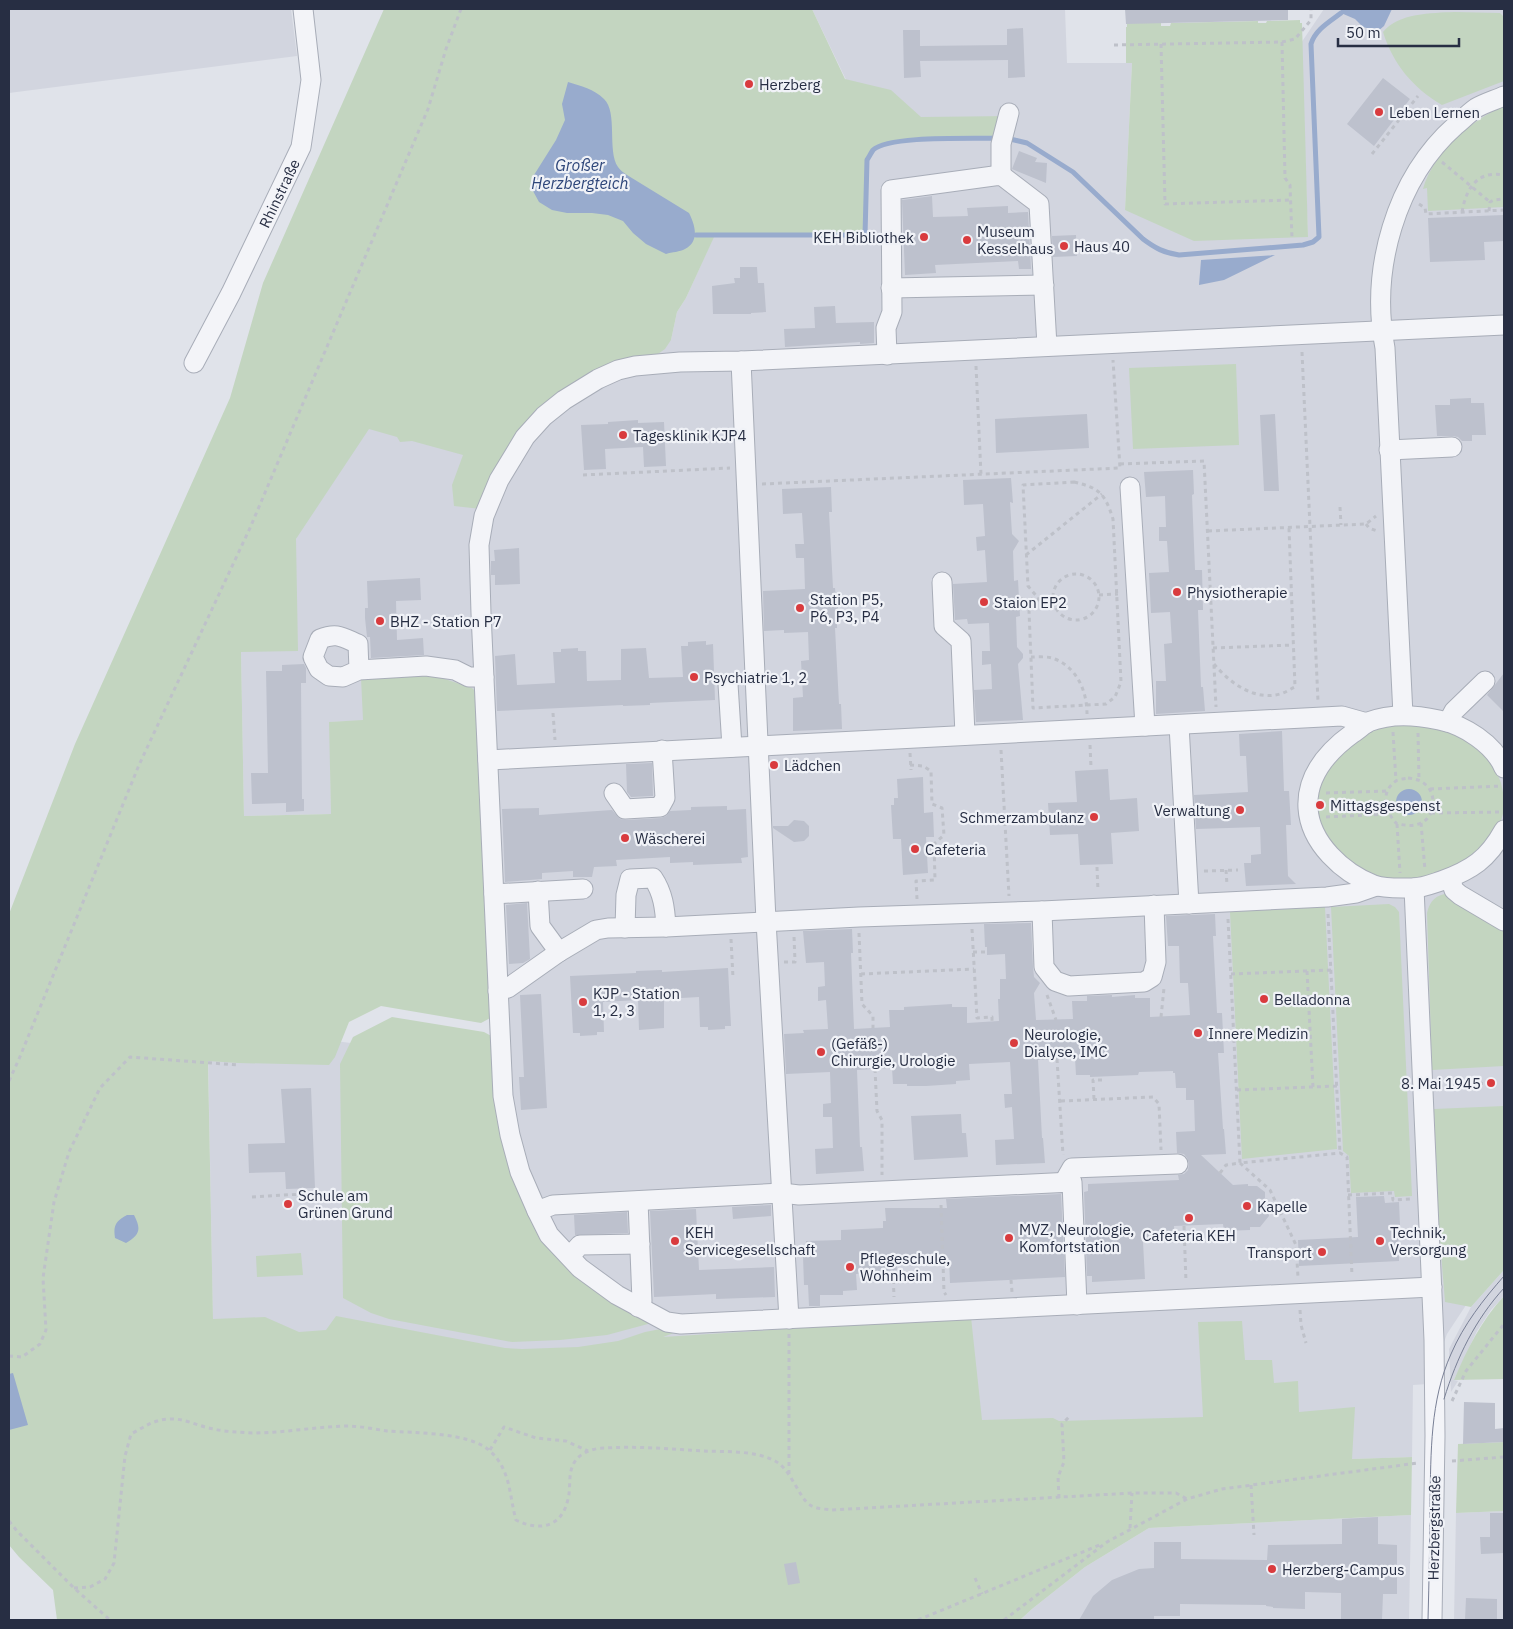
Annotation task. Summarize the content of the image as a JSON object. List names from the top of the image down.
{
  "streets": {
    "street": ["Rhinstraße", "Herzbergstraße"]
  },
  "water": ["Großer Herzbergteich"],
  "places": [
    "Herzberg",
    "Leben Lernen",
    "KEH Bibliothek",
    "Museum Kesselhaus",
    "Haus 40",
    "Tagesklinik KJP4",
    "Physiotherapie",
    "Staion EP2",
    "Station P5, P6, P3, P4",
    "BHZ - Station P7",
    "Psychiatrie 1, 2",
    "Lädchen",
    "Mittagsgespenst",
    "Verwaltung",
    "Schmerzambulanz",
    "Wäscherei",
    "Cafeteria",
    "Belladonna",
    "KJP - Station 1, 2, 3",
    "Innere Medizin",
    "Neurologie, Dialyse, IMC",
    "(Gefäß-) Chirurgie, Urologie",
    "8. Mai 1945",
    "Schule am Grünen Grund",
    "Kapelle",
    "Cafeteria KEH",
    "MVZ, Neurologie, Komfortstation",
    "KEH Servicegesellschaft",
    "Technik, Versorgung",
    "Transport",
    "Pflegeschule, Wohnheim",
    "Herzberg-Campus"
  ],
  "scale_bar": "50 m"
}
